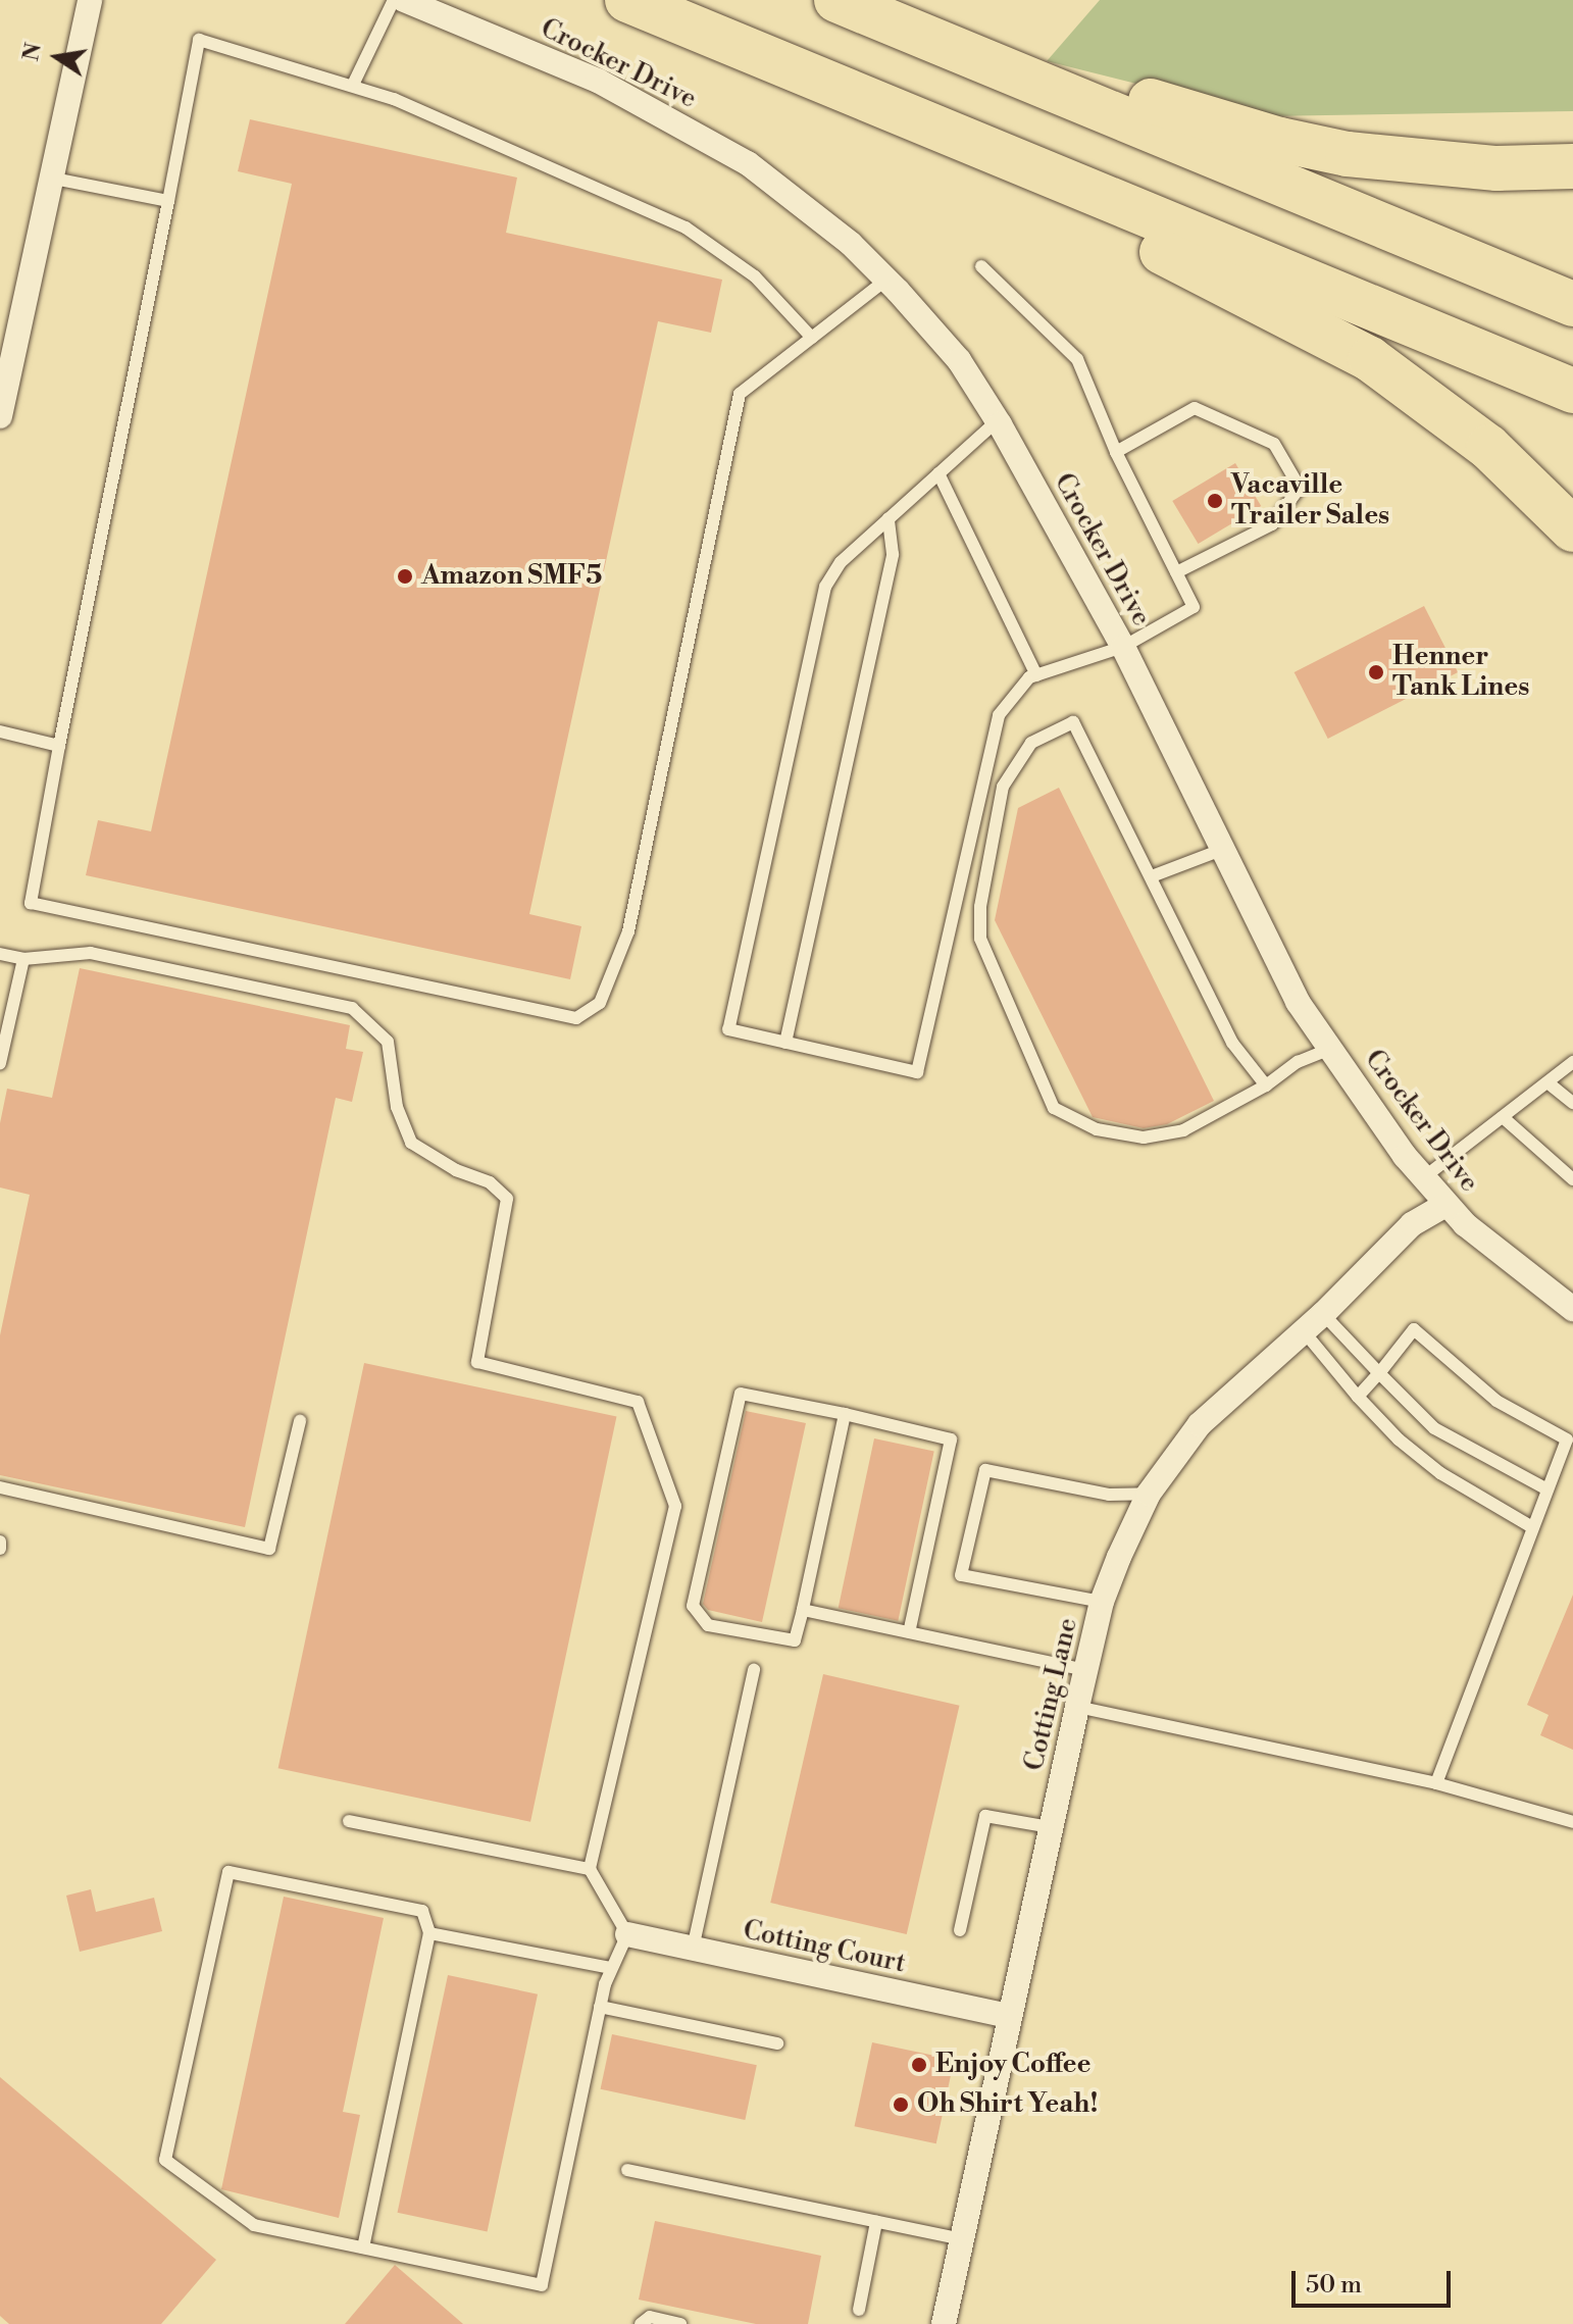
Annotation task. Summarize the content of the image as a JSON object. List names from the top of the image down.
{
  "streets": {
    "street": ["Crocker Drive", "Cotting Lane", "Cotting Court"]
  },
  "crossings": [
    ["Crocker Drive", "Cotting Lane"],
    ["Cotting Lane", "Cotting Court"]
  ],
  "places": [
    "Vacaville Trailer Sales",
    "Amazon SMF5",
    "Henner Tank Lines",
    "Enjoy Coffee",
    "Oh Shirt Yeah!"
  ],
  "scale_bar": "50 m",
  "north": "left"
}
